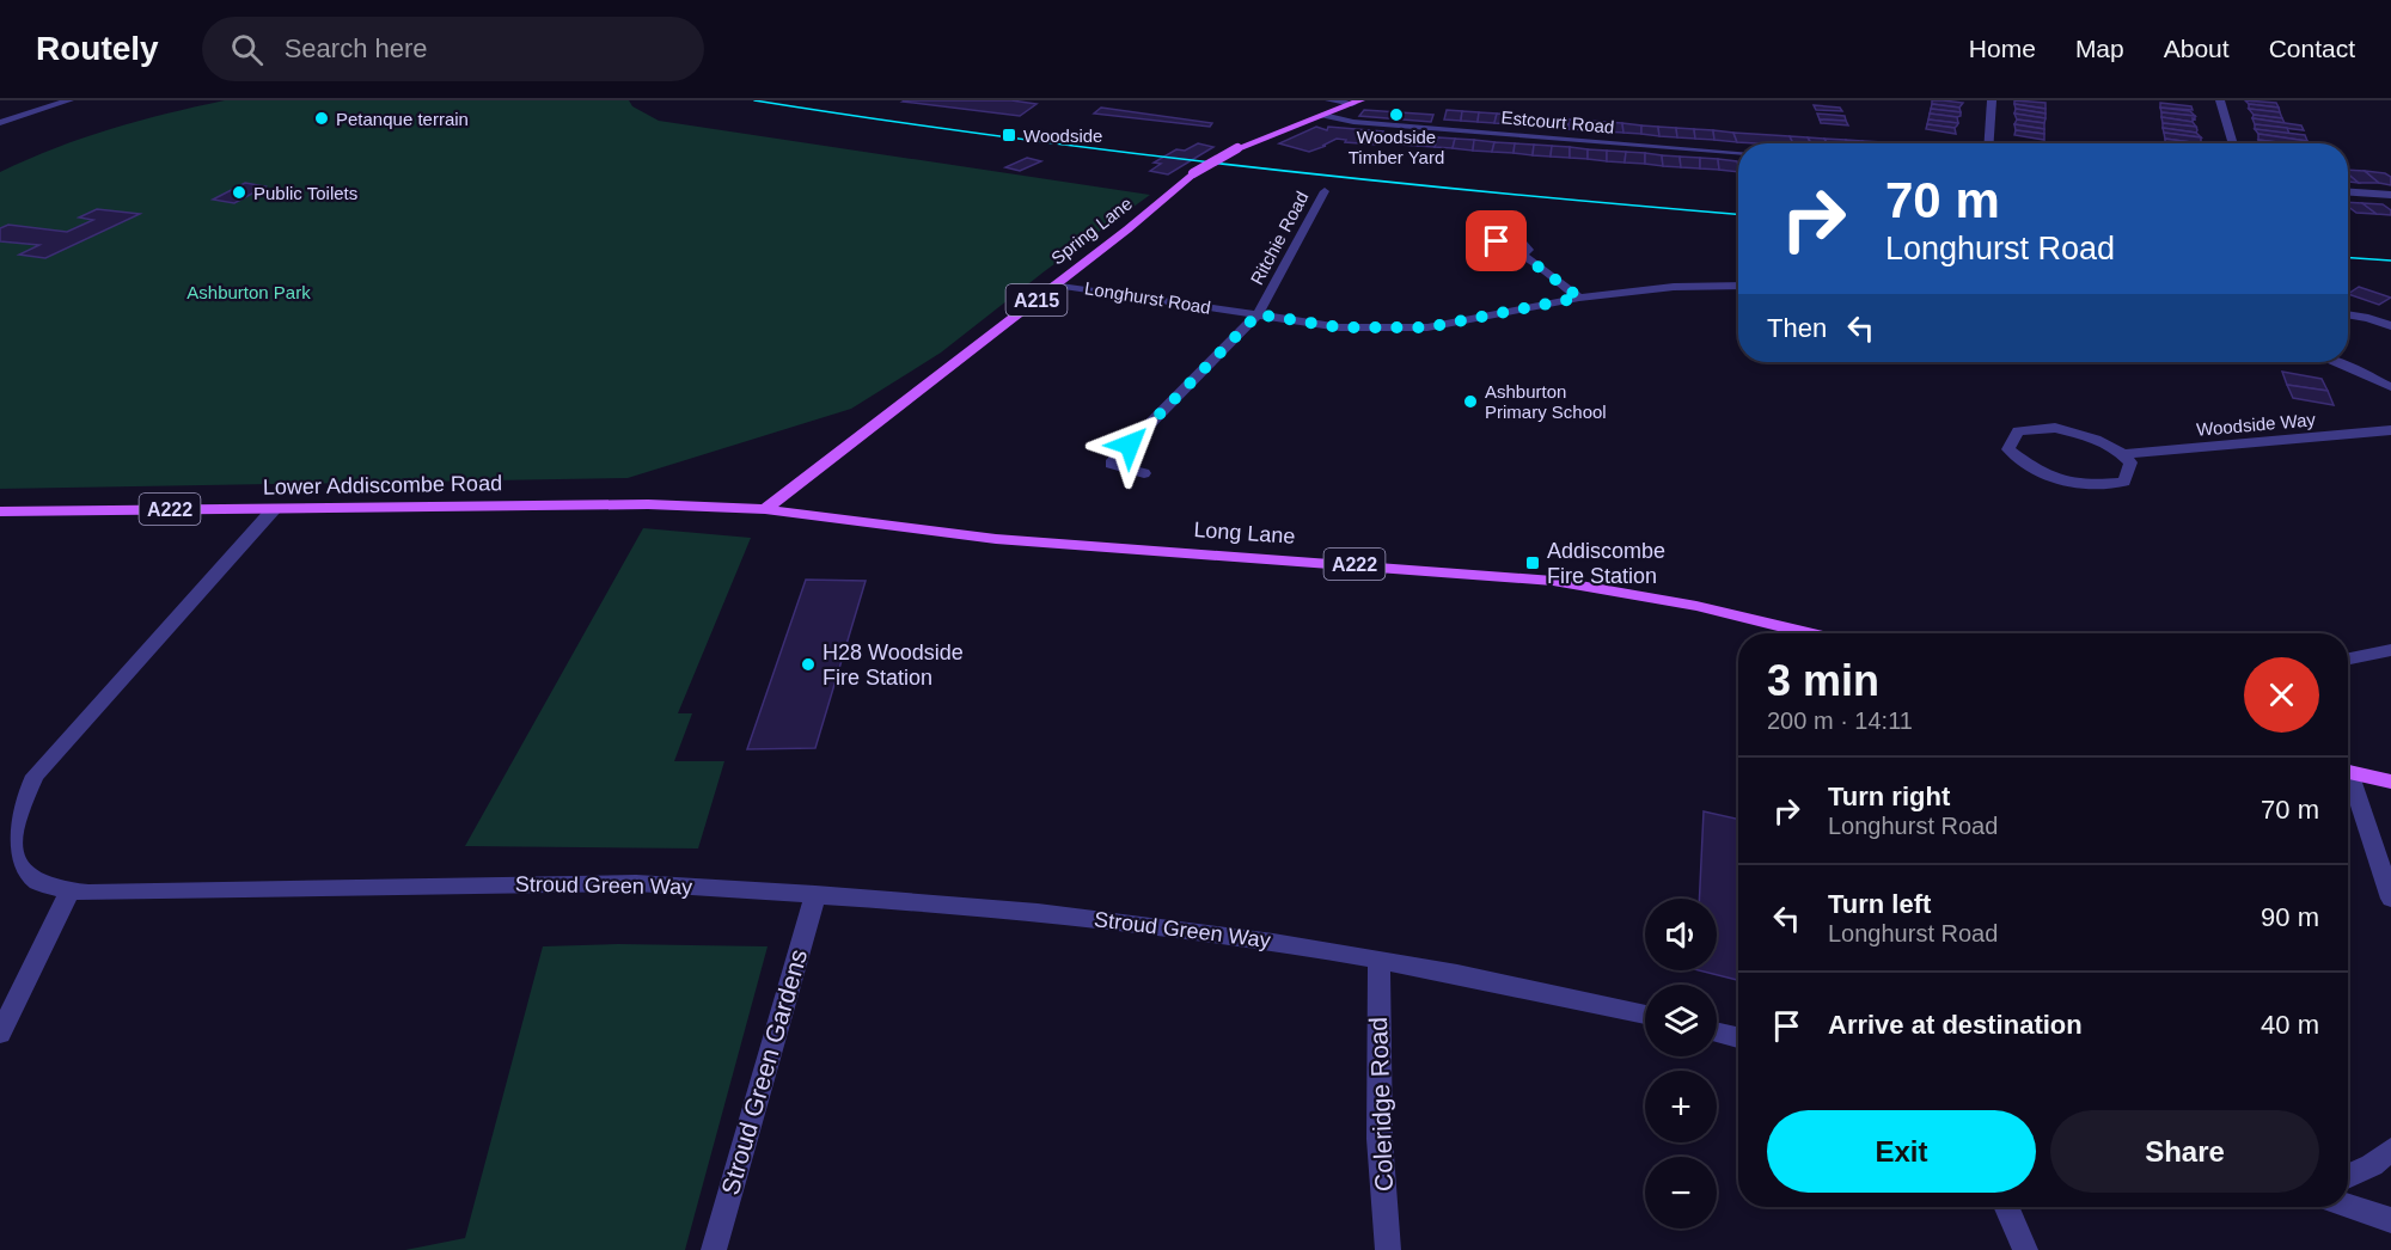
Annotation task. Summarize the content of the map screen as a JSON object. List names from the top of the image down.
{
  "streets": {
    "main road": [
      "Spring Lane",
      "A215",
      "Lower Addiscombe Road",
      "A222",
      "Long Lane"
    ],
    "street": [
      "Estcourt Road",
      "Ritchie Road",
      "Longhurst Road",
      "Woodside Way",
      "Stroud Green Way",
      "Stroud Green Gardens",
      "Coleridge Road"
    ]
  },
  "crossings": [
    ["Estcourt Road", "Spring Lane"],
    ["Spring Lane", "Longhurst Road"],
    ["Spring Lane", "Lower Addiscombe Road"],
    ["Spring Lane", "Long Lane"],
    ["Ritchie Road", "Longhurst Road"],
    ["Lower Addiscombe Road", "Long Lane"],
    ["Lower Addiscombe Road", "Stroud Green Way"],
    ["Stroud Green Way", "Stroud Green Gardens"],
    ["Stroud Green Way", "Coleridge Road"]
  ],
  "parks": ["Ashburton Park"],
  "places": {
    "other": [
      "Woodside Timber Yard",
      "Petanque terrain",
      "Public Toilets",
      "Ashburton Primary School",
      "H28 Woodside Fire Station"
    ],
    "transit": ["Woodside", "Addiscombe Fire Station"]
  },
  "page": {
    "header": "Routely",
    "search": "Search here",
    "nav": [
      "Home",
      "Map",
      "About",
      "Contact"
    ],
    "turn": ["70 m", "Longhurst Road"],
    "then": "Then",
    "heading": ["3 min", "200 m · 14:11"],
    "list": [
      {
        "name": "Turn right",
        "note": "Longhurst Road",
        "value": "70 m"
      },
      {
        "name": "Turn left",
        "note": "Longhurst Road",
        "value": "90 m"
      },
      {
        "name": "Arrive at destination",
        "value": "40 m"
      }
    ],
    "map_buttons": ["+", "−"],
    "buttons": ["Exit", "Share"]
  }
}
